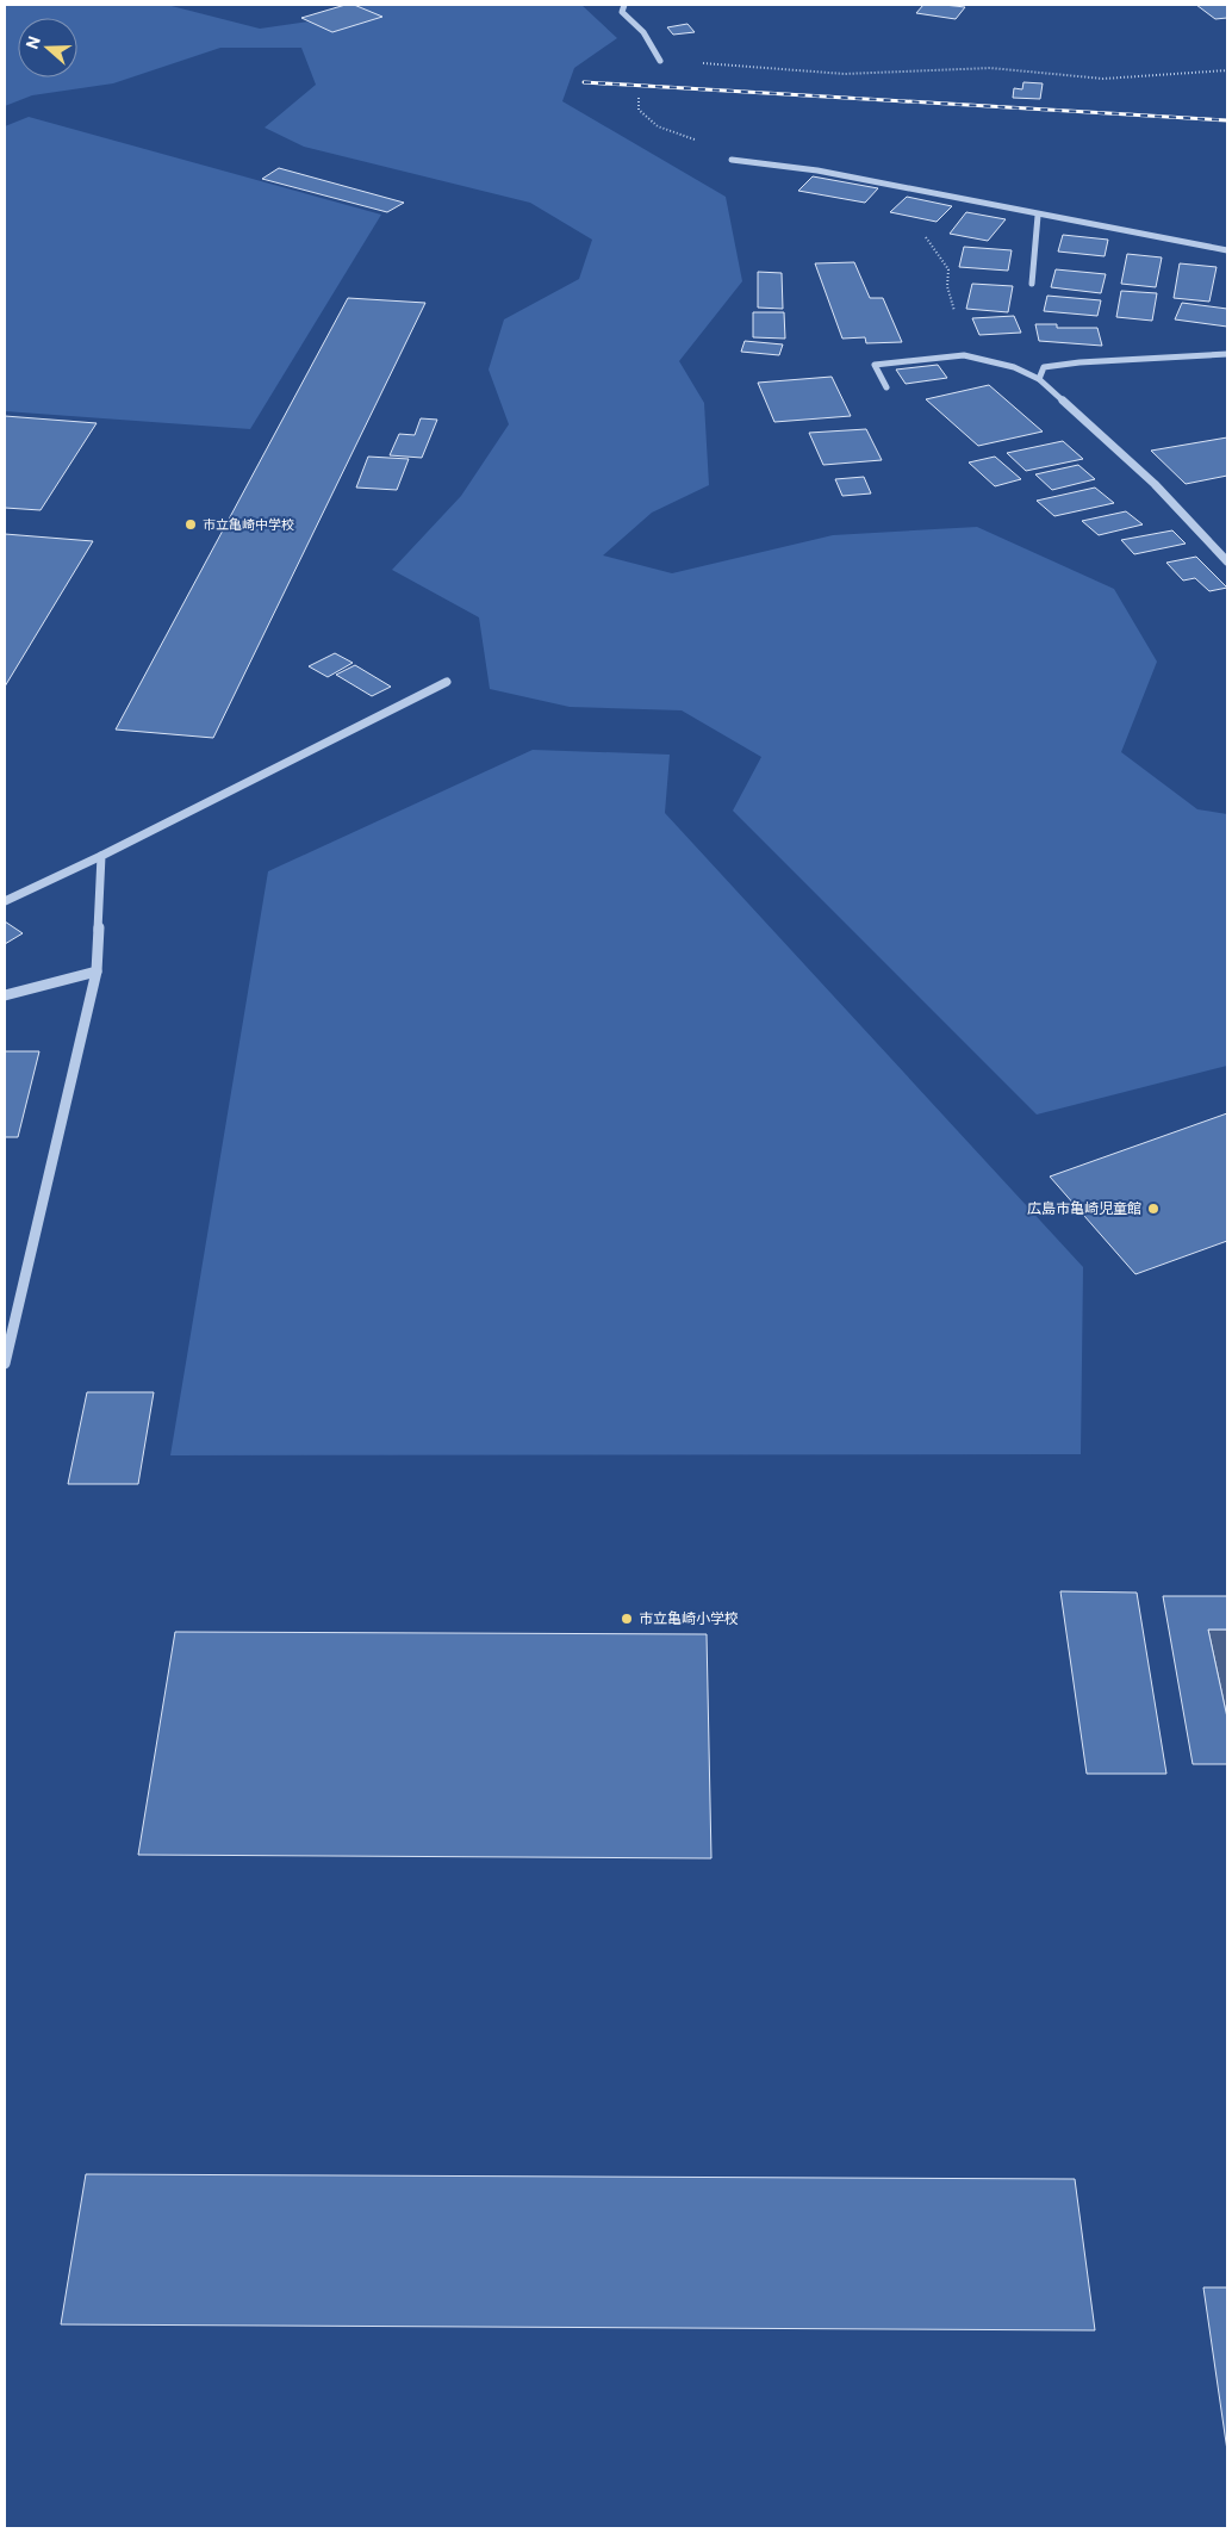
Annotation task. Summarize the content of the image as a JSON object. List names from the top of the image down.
{
  "places": ["市立亀崎中学校", "広島市亀崎児童館", "市立亀崎小学校"],
  "north": "left"
}
